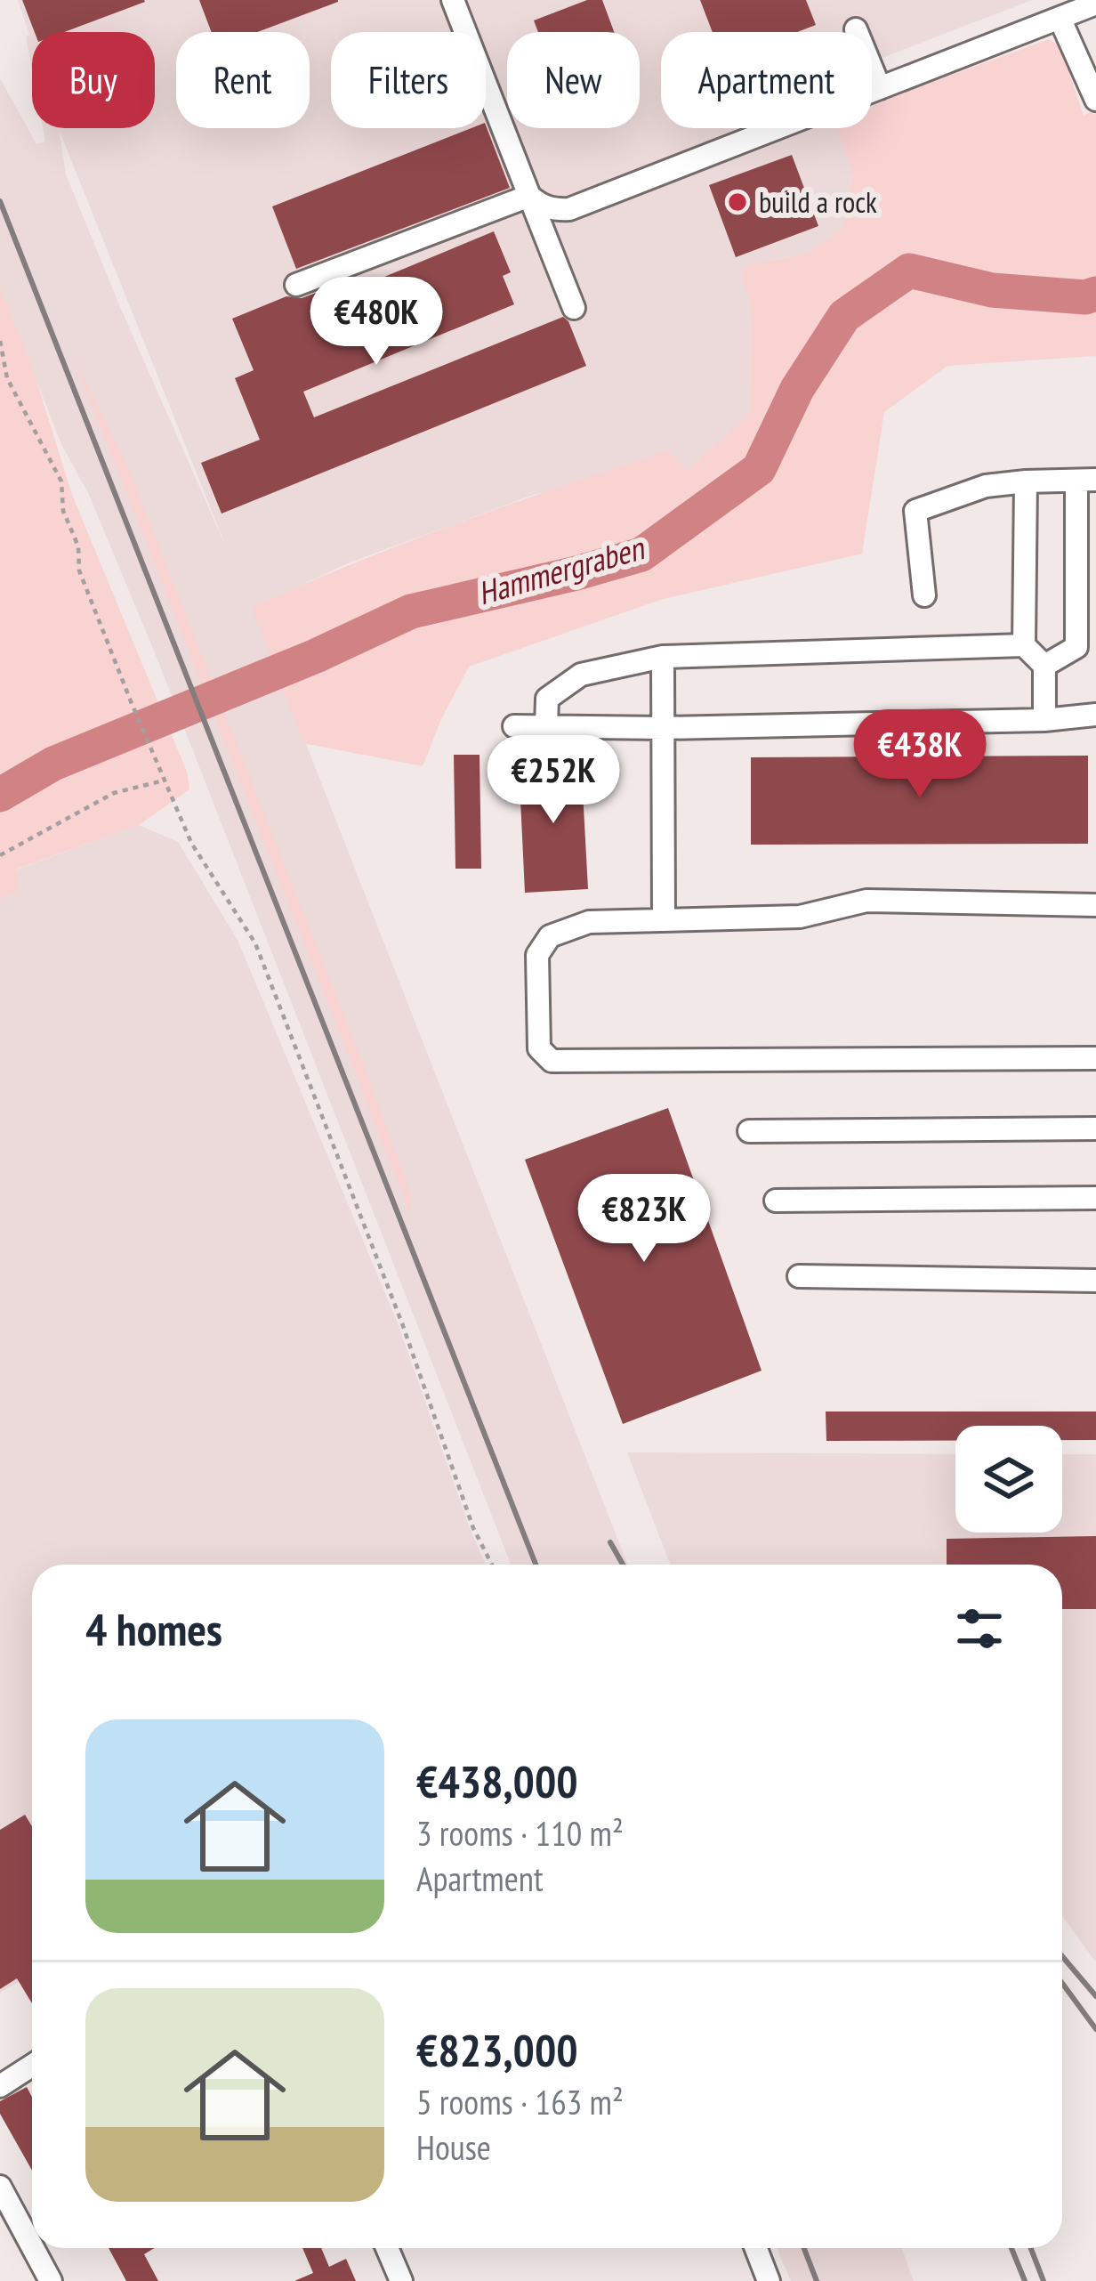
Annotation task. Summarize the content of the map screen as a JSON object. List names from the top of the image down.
{
  "water": ["Hammergraben"],
  "places": ["build a rock"],
  "page": {
    "chip": [
      "Buy",
      "Rent",
      "Filters",
      "New",
      "Apartment"
    ],
    "price": [
      "€480K",
      "€438K",
      "€252K",
      "€823K"
    ],
    "heading": "4 homes",
    "list": [
      {
        "name": "€438,000",
        "note": "3 rooms · 110 m² · Apartment"
      },
      {
        "name": "€823,000",
        "note": "5 rooms · 163 m² · House"
      }
    ]
  }
}
